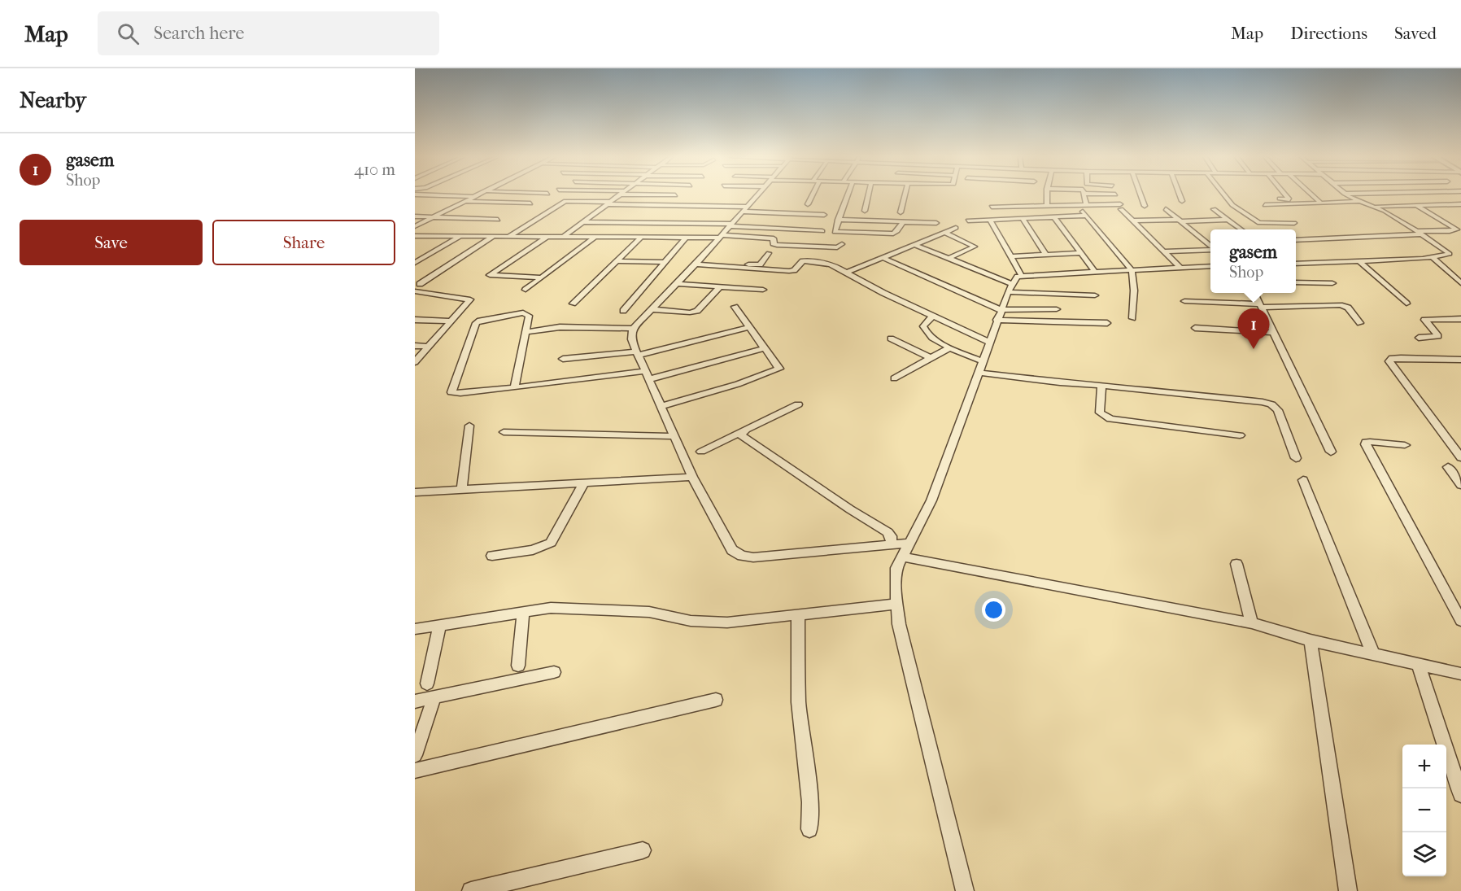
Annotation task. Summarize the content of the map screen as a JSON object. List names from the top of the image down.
{
  "page": {
    "header": "Map",
    "search": "Search here",
    "nav": ["Map", "Directions", "Saved"],
    "heading": "Nearby",
    "list": [
      {
        "mark": "1",
        "name": "gasem",
        "note": "Shop",
        "value": "410 m"
      }
    ],
    "buttons": ["Save", "Share"],
    "popup": ["gasem", "Shop"],
    "pins": "1",
    "map_buttons": ["+", "−"]
  }
}
